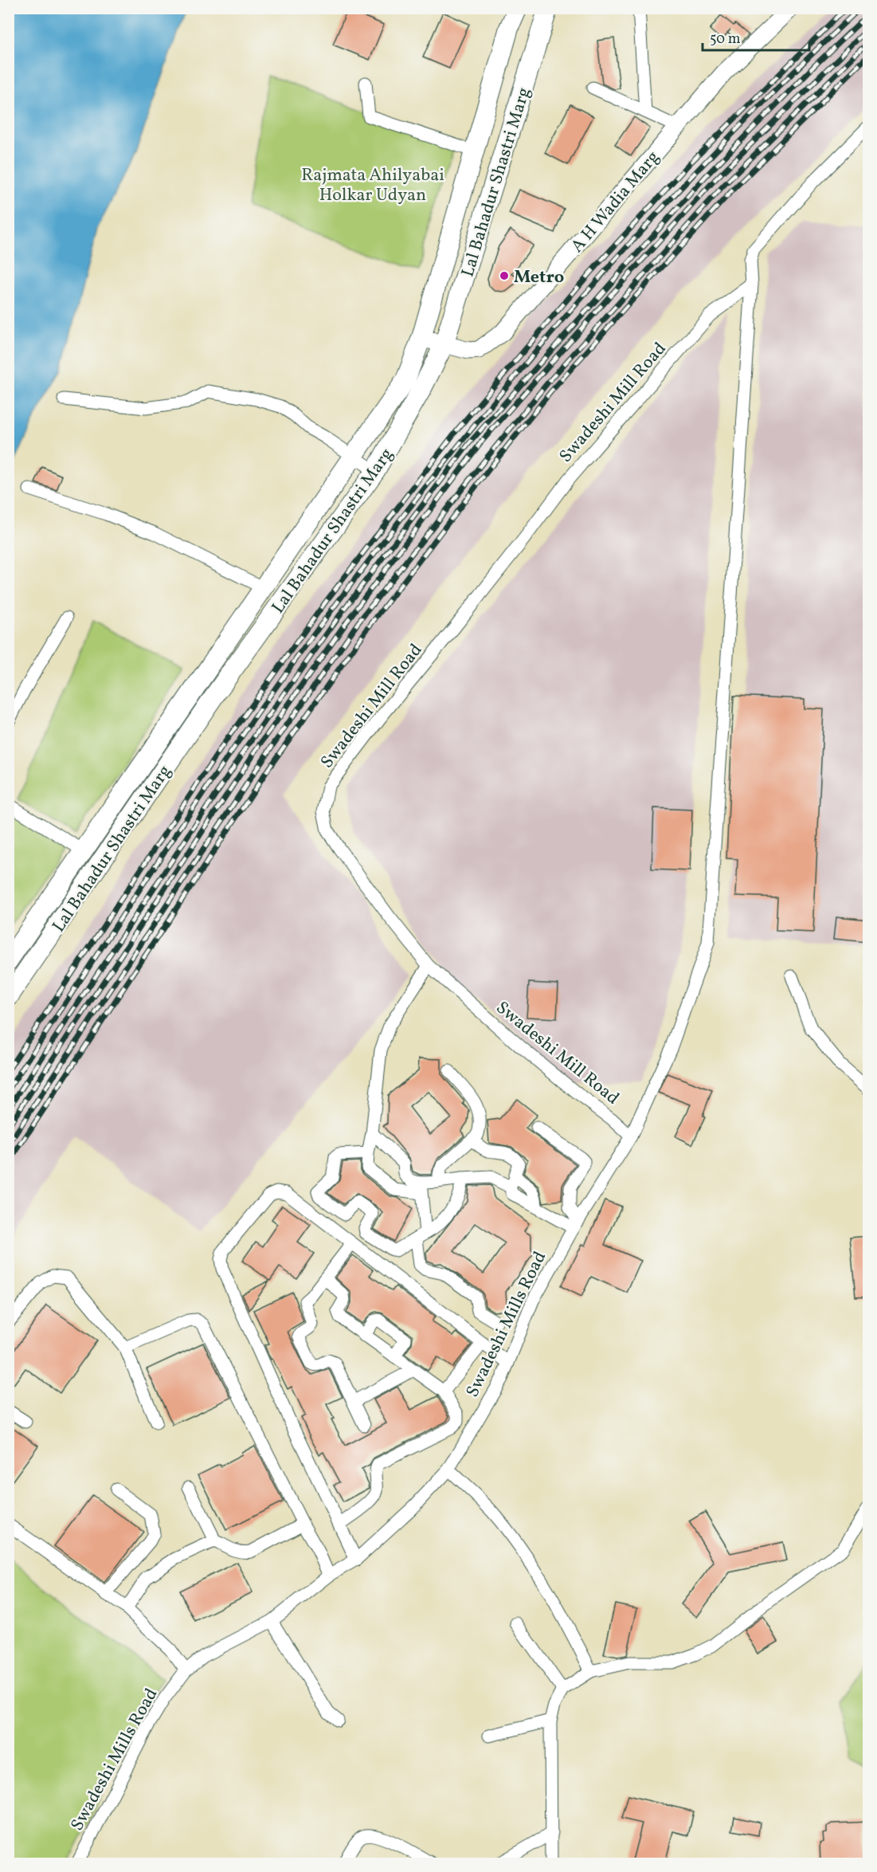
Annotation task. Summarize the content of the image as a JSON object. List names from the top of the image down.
{
  "streets": {
    "main road": ["Lal Bahadur Shastri Marg"],
    "street": ["A H Wadia Marg", "Swadeshi Mill Road", "Swadeshi Mills Road"]
  },
  "crossings": [
    ["Lal Bahadur Shastri Marg", "A H Wadia Marg"],
    ["Swadeshi Mill Road", "Swadeshi Mills Road"]
  ],
  "parks": ["Rajmata Ahilyabai Holkar Udyan"],
  "places": ["Metro"],
  "scale_bar": "50 m"
}
